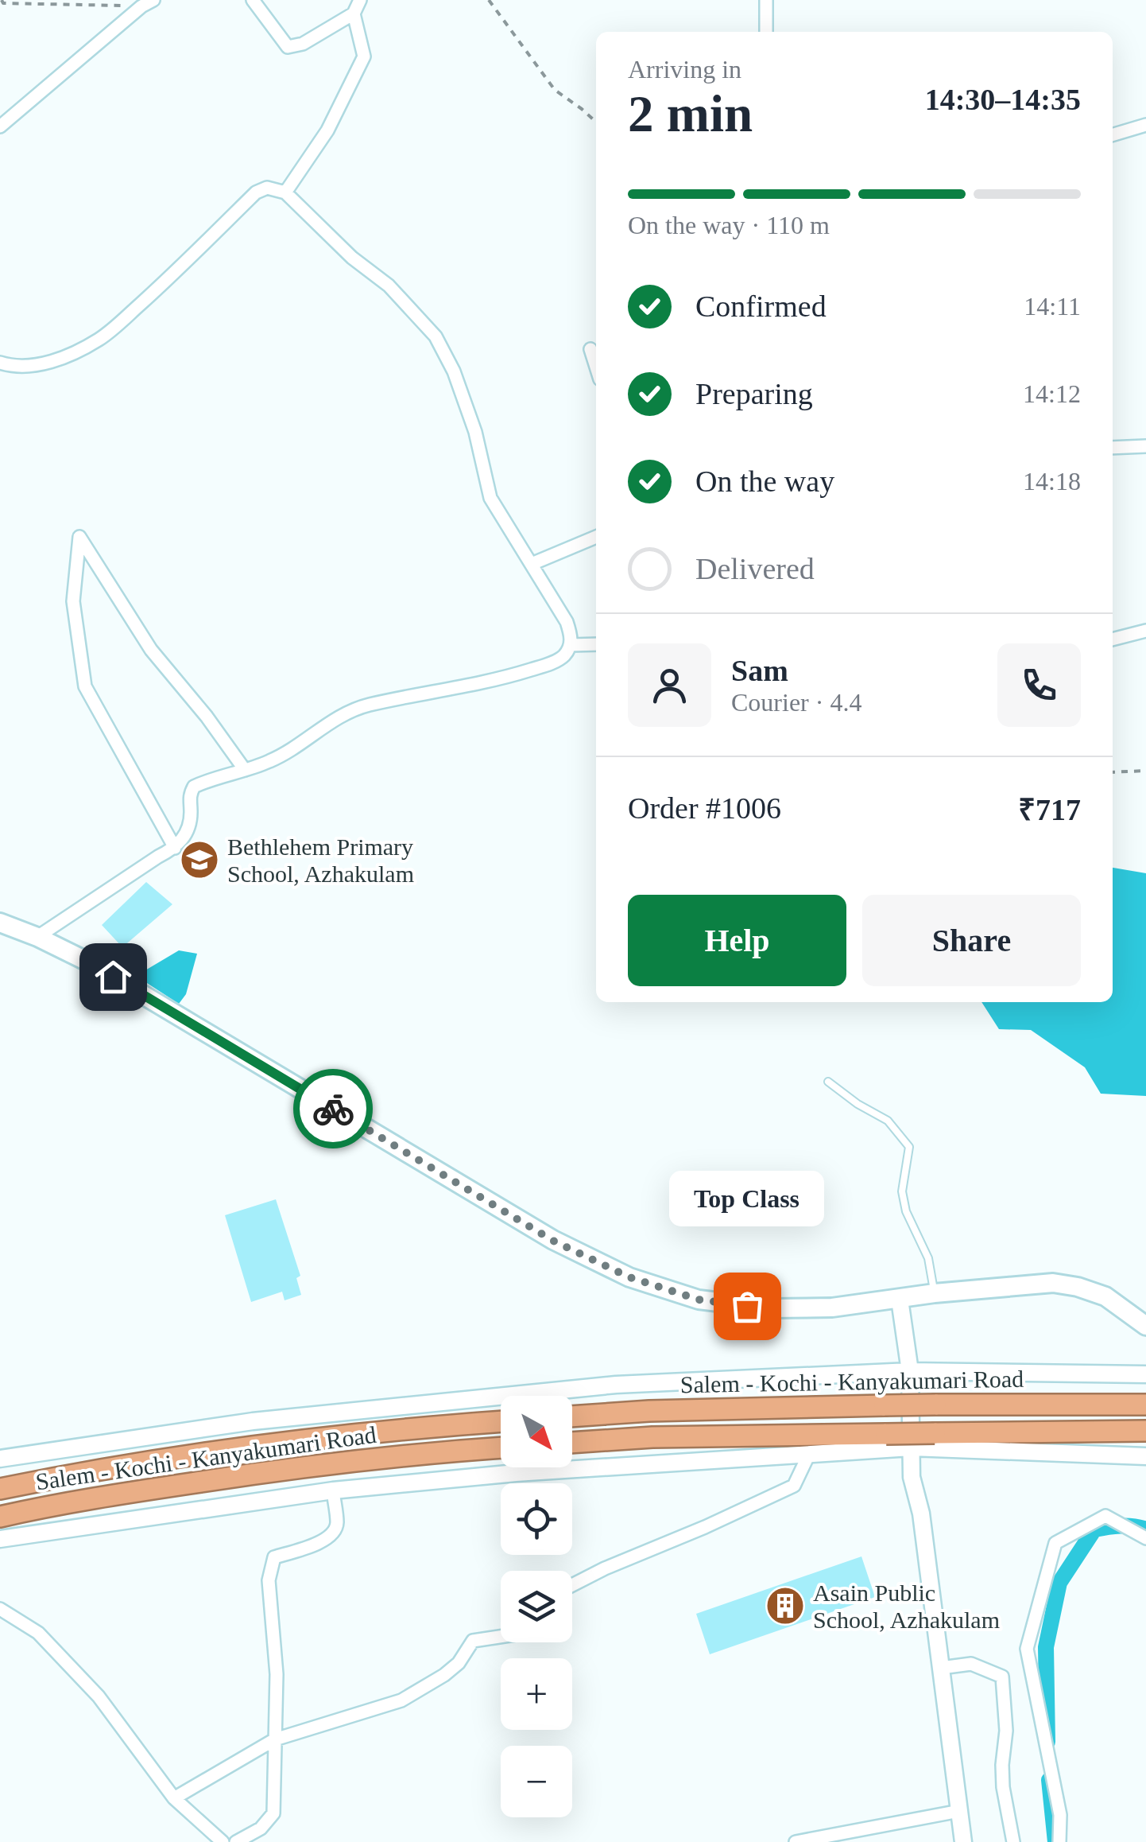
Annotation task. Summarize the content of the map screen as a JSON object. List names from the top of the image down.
{
  "streets": {
    "highway": ["Salem - Kochi - Kanyakumari Road"]
  },
  "places": {
    "school or university": ["Bethlehem Primary School, Azhakulam"],
    "other": ["Top Class"],
    "building": ["Asain Public School, Azhakulam"]
  },
  "north": "bottom right",
  "page": {
    "heading": ["2 min", "Arriving in", "14:30–14:35"],
    "panel": [
      "Sam",
      "Courier · 4.4",
      "Order #1006",
      "₹717"
    ],
    "bar": "On the way · 110 m",
    "list": [
      ["Confirmed", "14:11"],
      ["Preparing", "14:12"],
      ["On the way", "14:18"],
      "Delivered"
    ],
    "buttons": ["Help", "Share"],
    "bubble": "Top Class",
    "map_buttons": ["+", "−"]
  }
}
